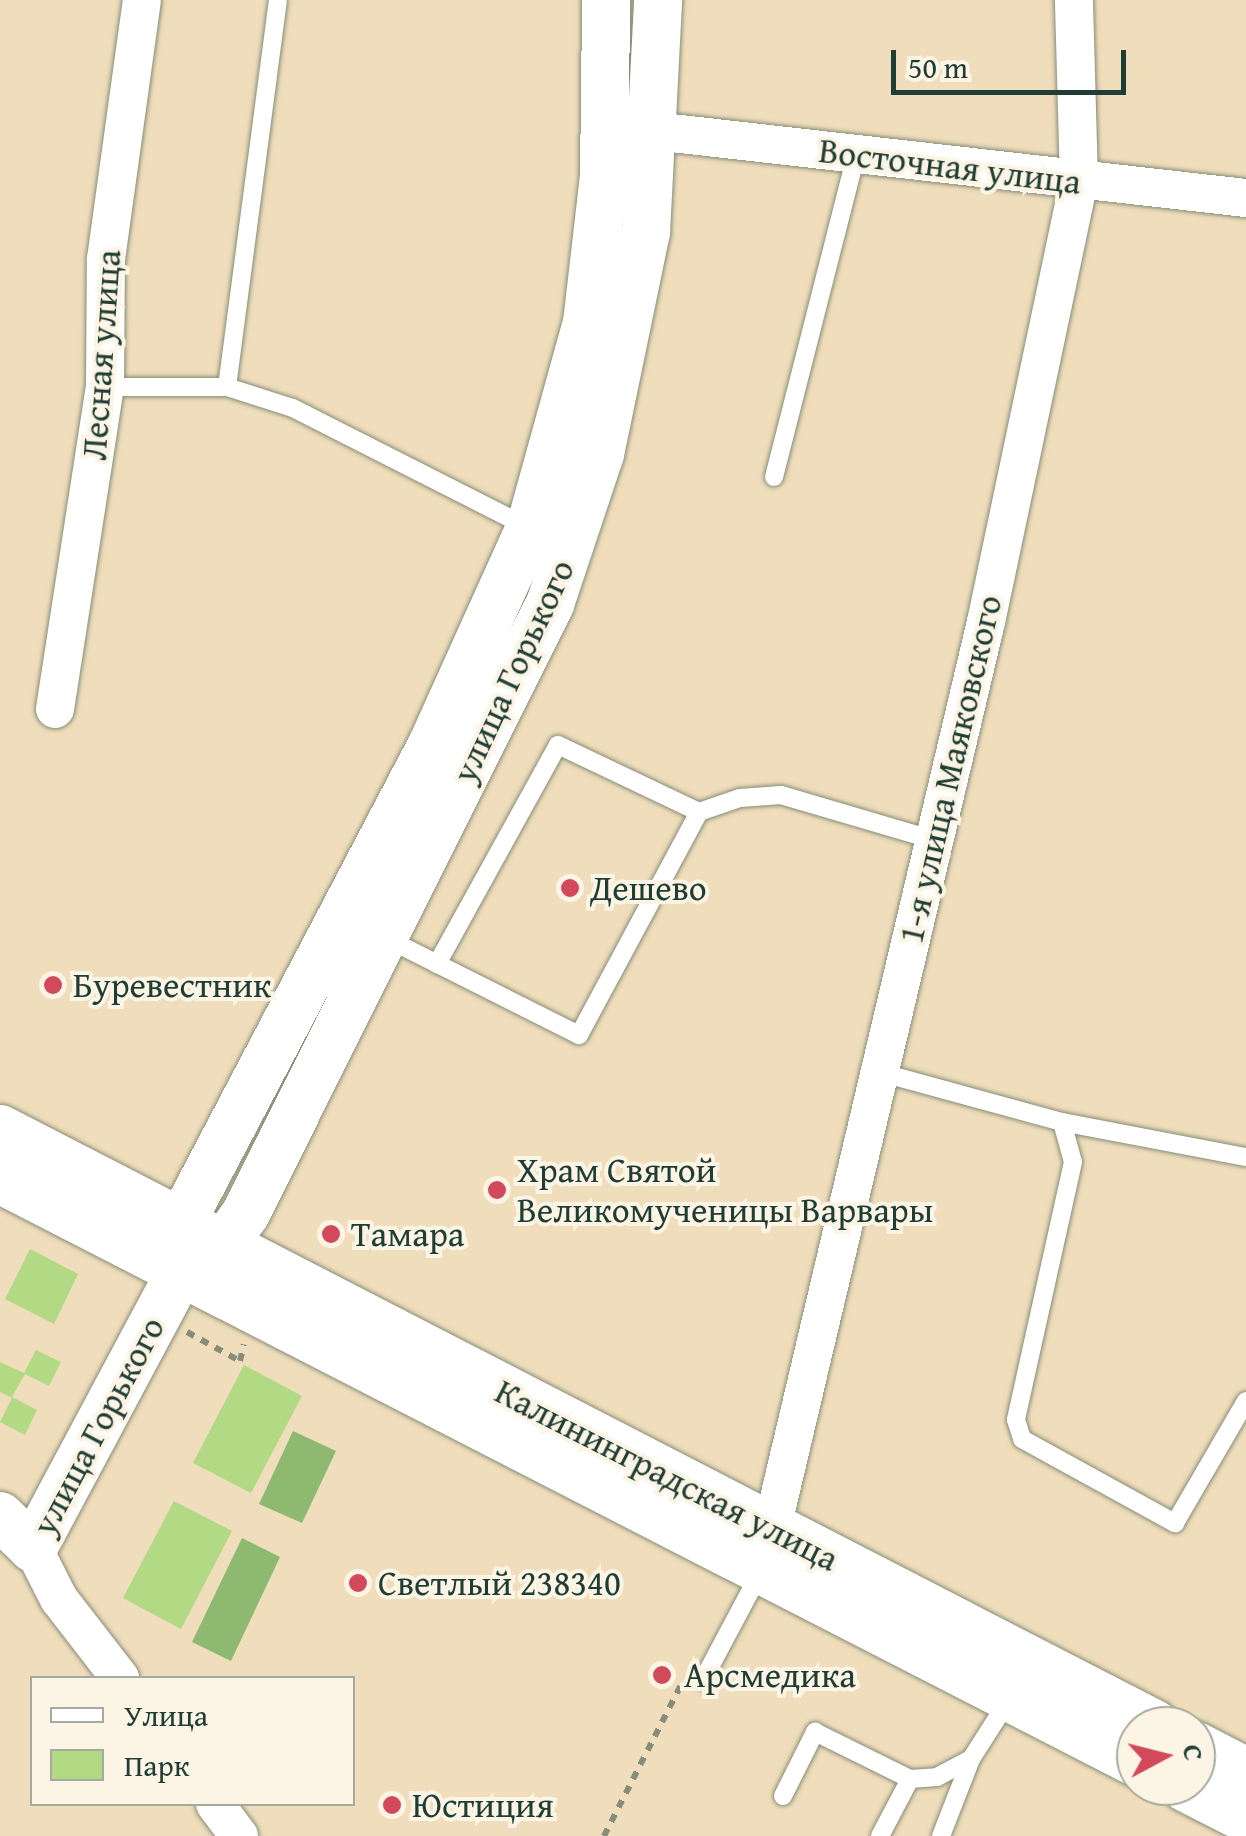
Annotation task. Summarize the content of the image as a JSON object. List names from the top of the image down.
{
  "streets": {
    "main road": ["Калининградская улица"],
    "street": [
      "Восточная улица",
      "Лесная улица",
      "улица Горького",
      "1-я улица Маяковского"
    ]
  },
  "crossings": [
    ["Восточная улица", "улица Горького"],
    ["Восточная улица", "1-я улица Маяковского"],
    ["улица Горького", "Калининградская улица"],
    ["1-я улица Маяковского", "Калининградская улица"]
  ],
  "places": [
    "Дешево",
    "Буревестник",
    "Храм Святой Великомученицы Варвары",
    "Тамара",
    "Светлый 238340",
    "Арсмедика",
    "Юстиция"
  ],
  "legend": ["Улица", "Парк"],
  "scale_bar": "50 m",
  "north": "right"
}
